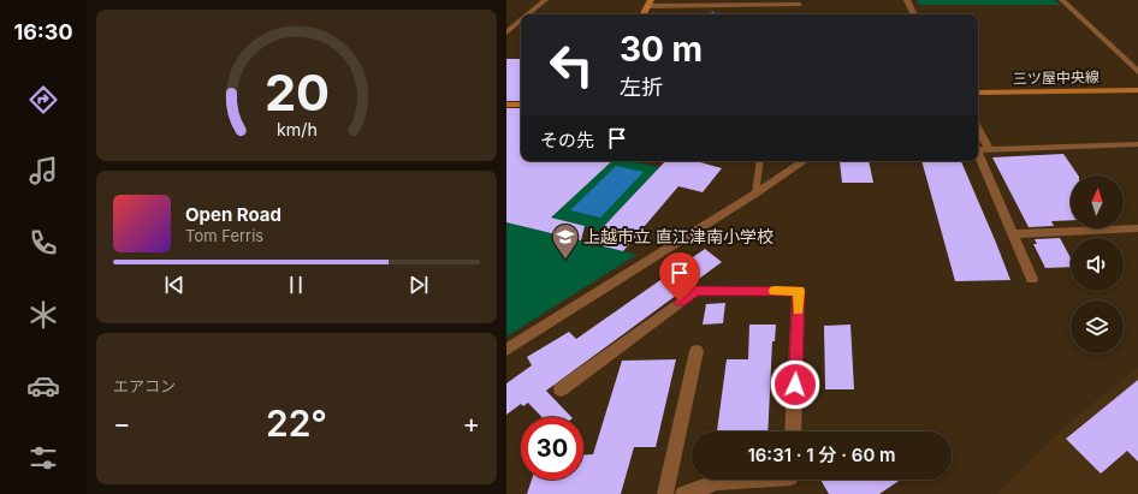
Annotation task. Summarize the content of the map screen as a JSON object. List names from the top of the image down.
{
  "streets": {
    "main road": ["三ツ屋中央線"]
  },
  "places": {
    "school or university": ["上越市立 直江津南小学校"]
  },
  "north": "top",
  "page": {
    "tabs": "16:30",
    "turn": ["30 m", "左折"],
    "then": "その先",
    "song": ["Open Road", "Tom Ferris"],
    "tile": "エアコン",
    "heat": ["−", "22°", "+"],
    "limit": "30",
    "trip": "16:31 · 1 分 · 60 m",
    "gauge": ["20", "km/h"]
  }
}
